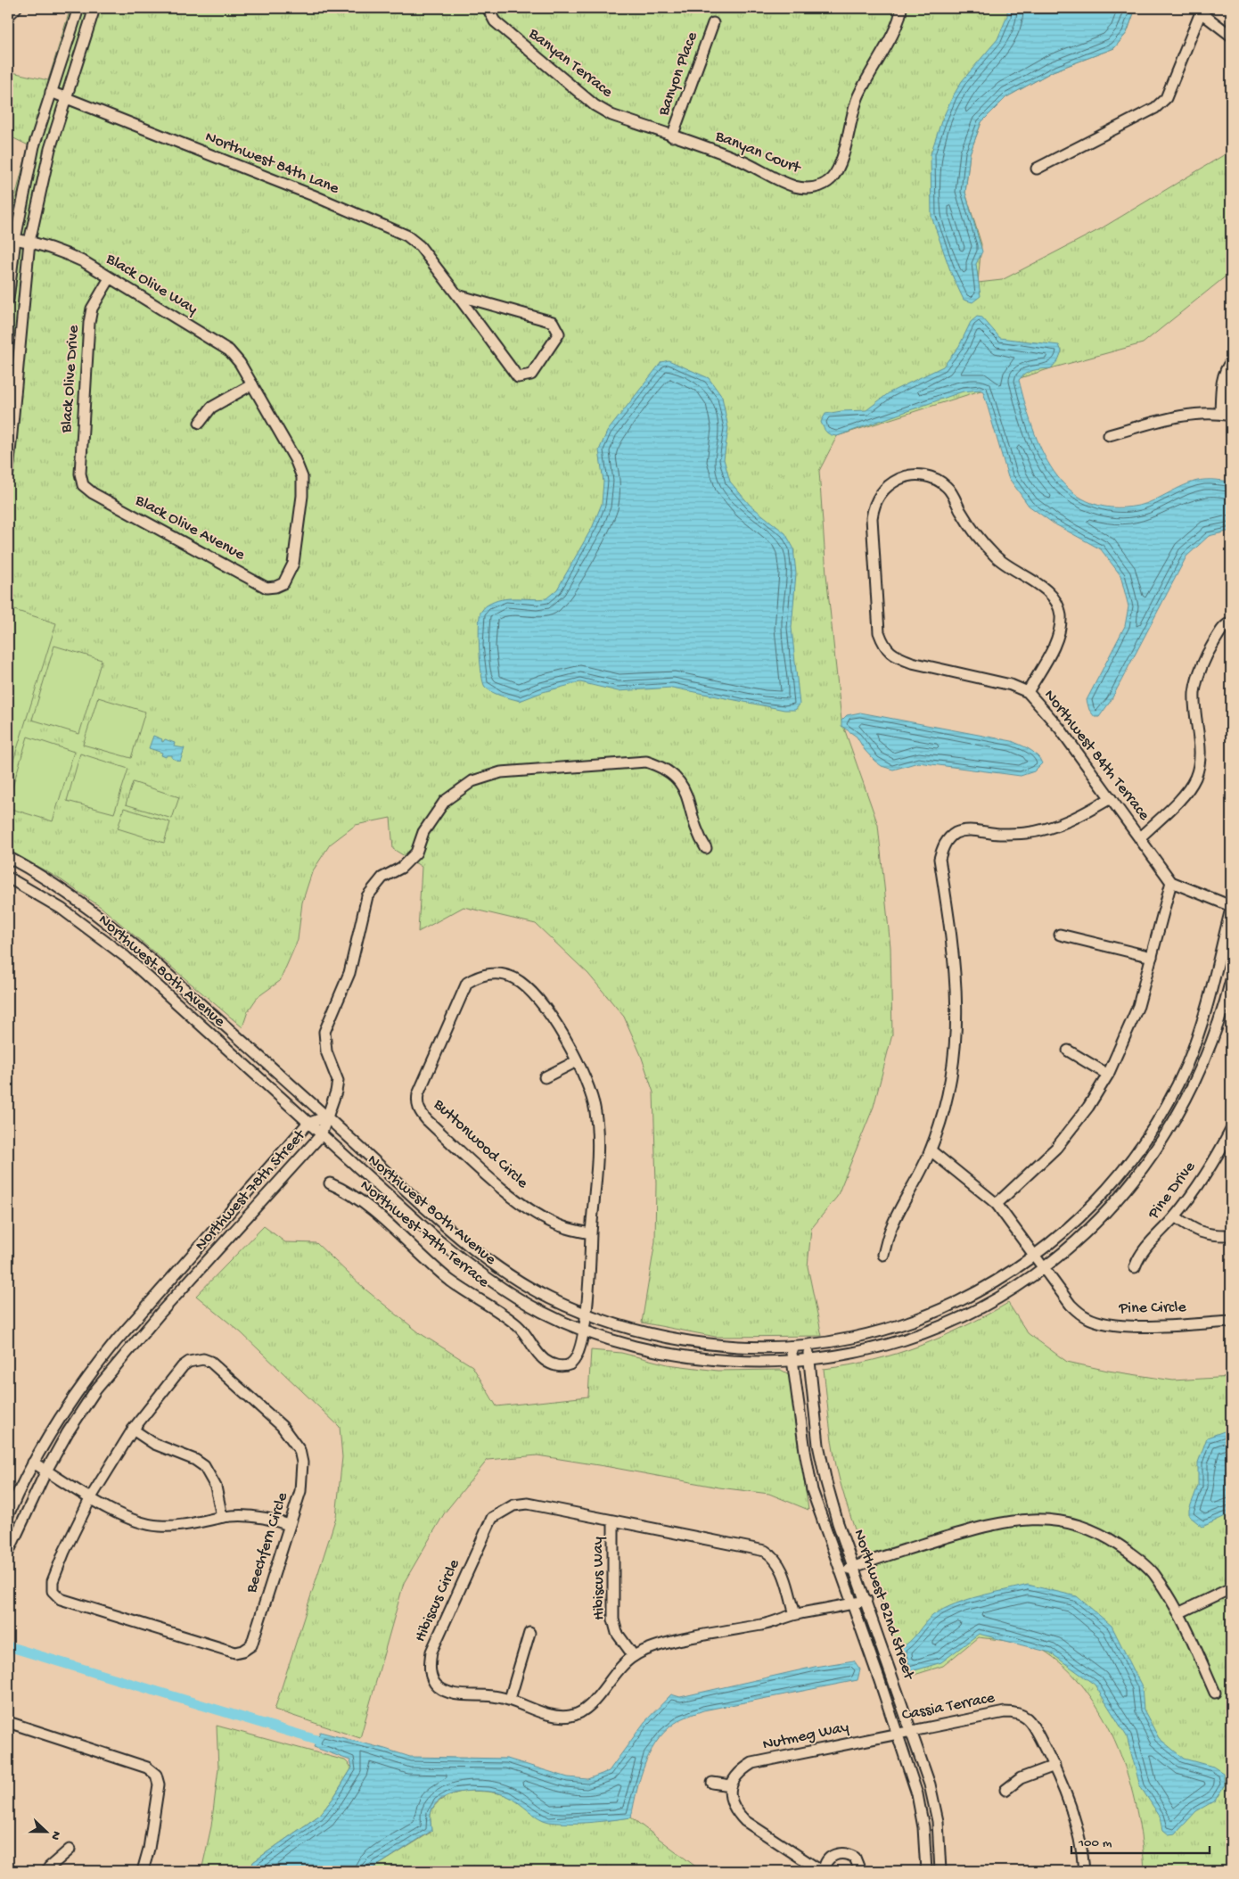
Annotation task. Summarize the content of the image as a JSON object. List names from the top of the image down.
{
  "streets": {
    "street": [
      "Banyan Terrace",
      "Banyon Place",
      "Banyan Court",
      "Northwest 84th Lane",
      "Black Olive Way",
      "Black Olive Drive",
      "Black Olive Avenue",
      "Northwest 84th Terrace",
      "Northwest 80th Avenue",
      "Buttonwood Circle",
      "Northwest 78th Street",
      "Pine Drive",
      "Northwest 79th Terrace",
      "Pine Circle",
      "Beechfern Circle",
      "Hibiscus Way",
      "Hibiscus Circle",
      "Northwest 82nd Street",
      "Cassia Terrace",
      "Nutmeg Way"
    ]
  },
  "crossings": [
    ["Banyan Terrace", "Banyon Place"],
    ["Banyan Terrace", "Banyan Court"],
    ["Banyon Place", "Banyan Court"],
    ["Black Olive Way", "Black Olive Drive"],
    ["Black Olive Way", "Black Olive Avenue"],
    ["Black Olive Drive", "Black Olive Avenue"],
    ["Northwest 80th Avenue", "Buttonwood Circle"],
    ["Northwest 80th Avenue", "Northwest 78th Street"],
    ["Northwest 80th Avenue", "Northwest 79th Terrace"],
    ["Northwest 80th Avenue", "Pine Circle"],
    ["Northwest 80th Avenue", "Northwest 82nd Street"],
    ["Buttonwood Circle", "Northwest 79th Terrace"],
    ["Hibiscus Way", "Hibiscus Circle"],
    ["Hibiscus Circle", "Northwest 82nd Street"],
    ["Northwest 82nd Street", "Cassia Terrace"],
    ["Northwest 82nd Street", "Nutmeg Way"],
    ["Cassia Terrace", "Nutmeg Way"]
  ],
  "scale_bar": "100 m",
  "north": "right"
}
